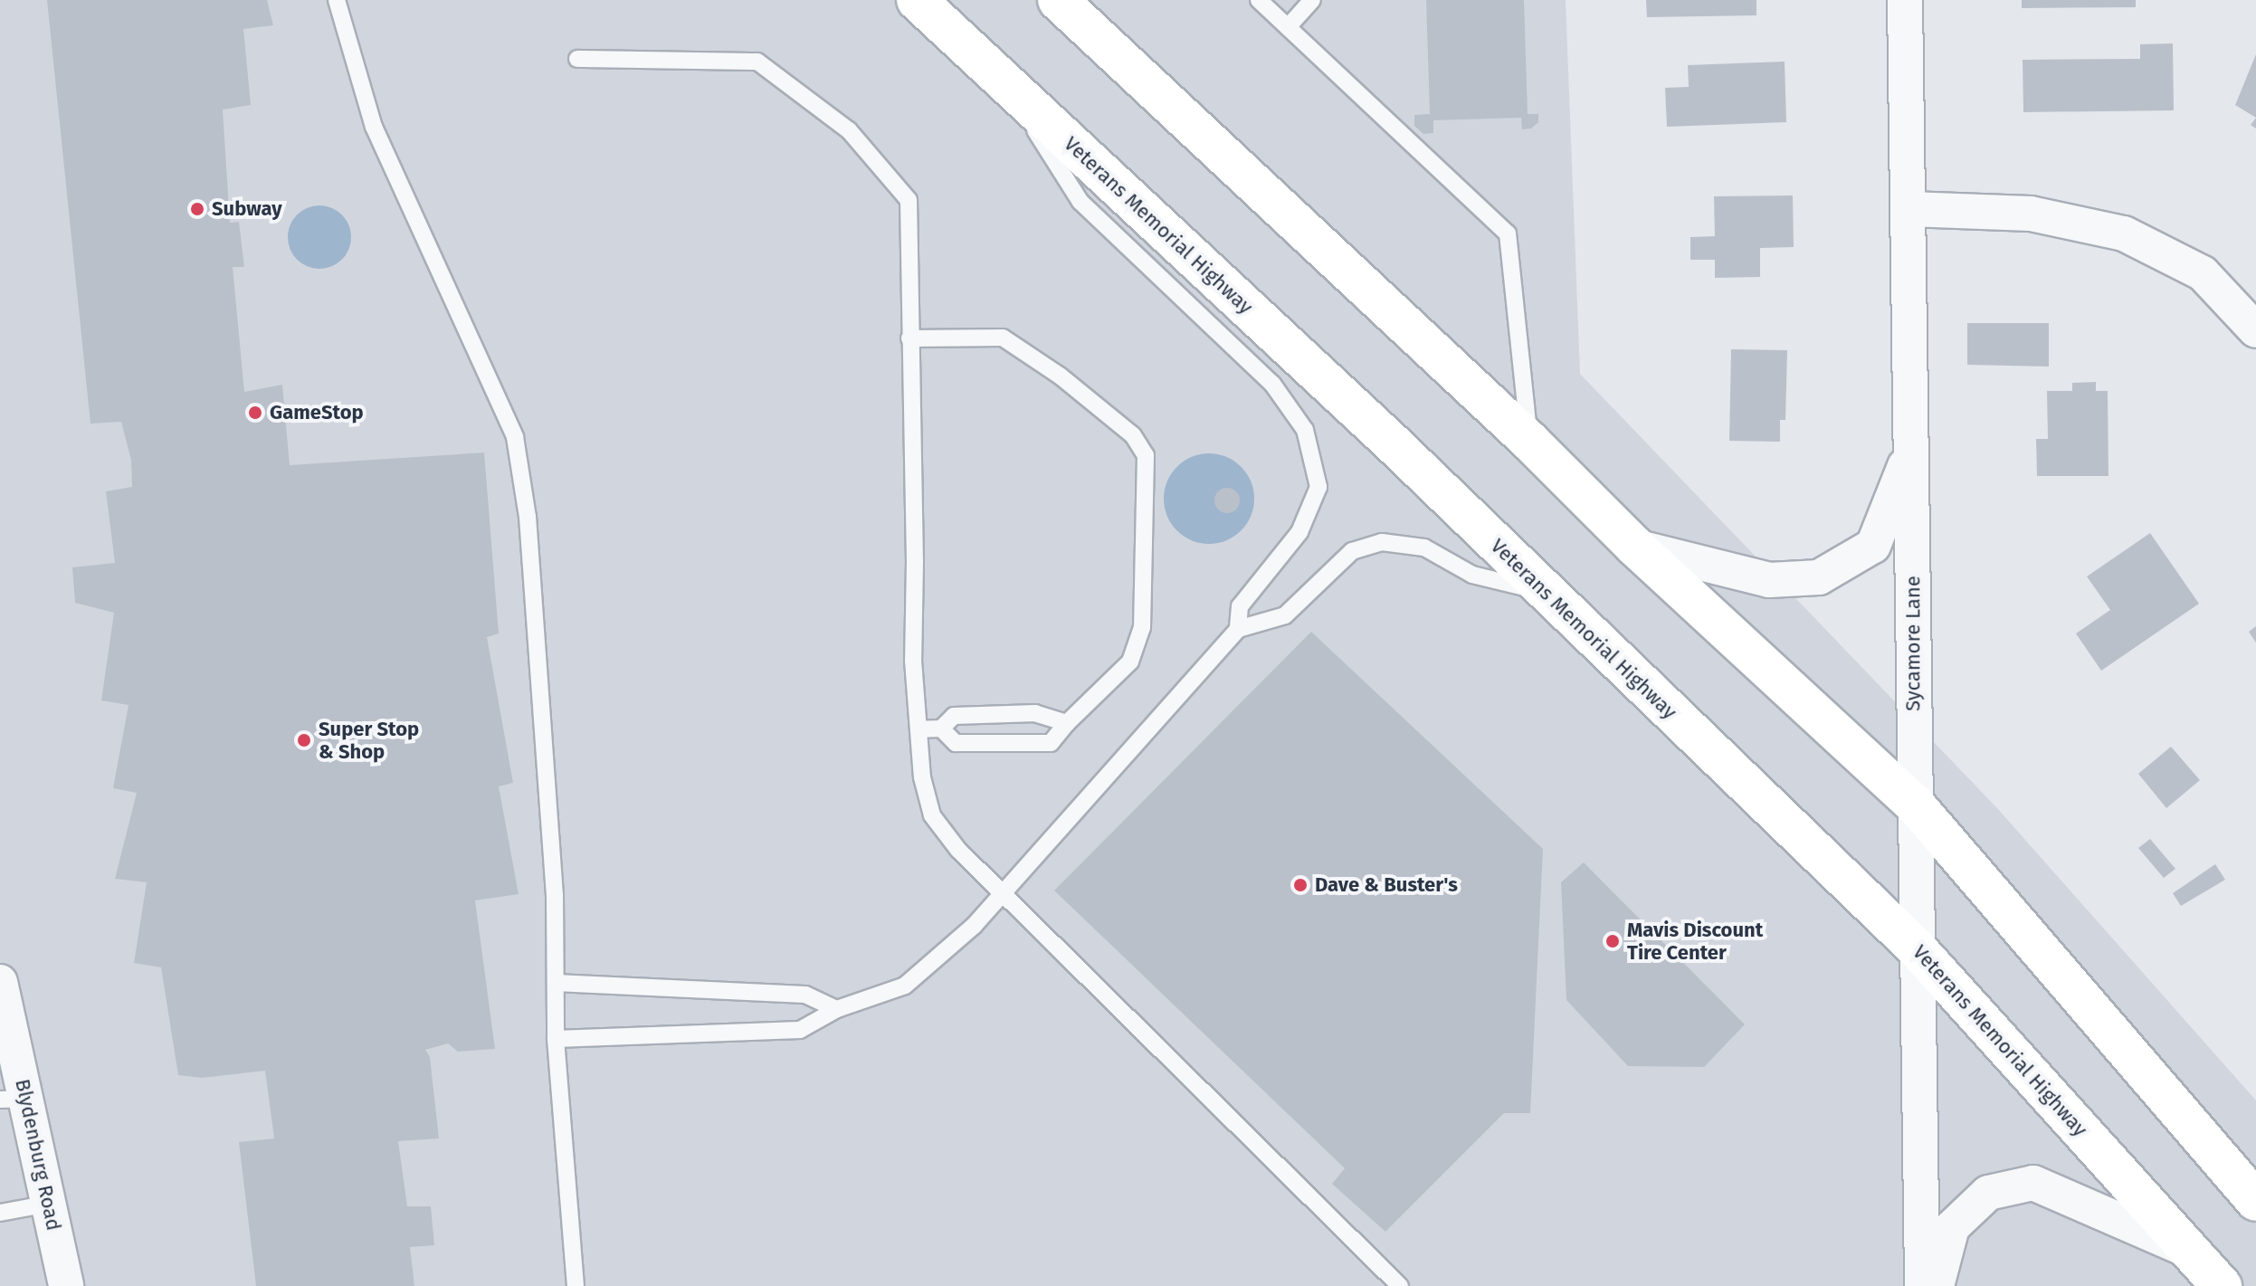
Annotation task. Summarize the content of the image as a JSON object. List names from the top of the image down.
{
  "streets": {
    "highway": ["Veterans Memorial Highway"],
    "street": ["Sycamore Lane", "Blydenburg Road"]
  },
  "crossings": [
    ["Veterans Memorial Highway", "Sycamore Lane"]
  ],
  "places": [
    "Subway",
    "GameStop",
    "Super Stop & Shop",
    "Dave & Buster's",
    "Mavis Discount Tire Center"
  ]
}
